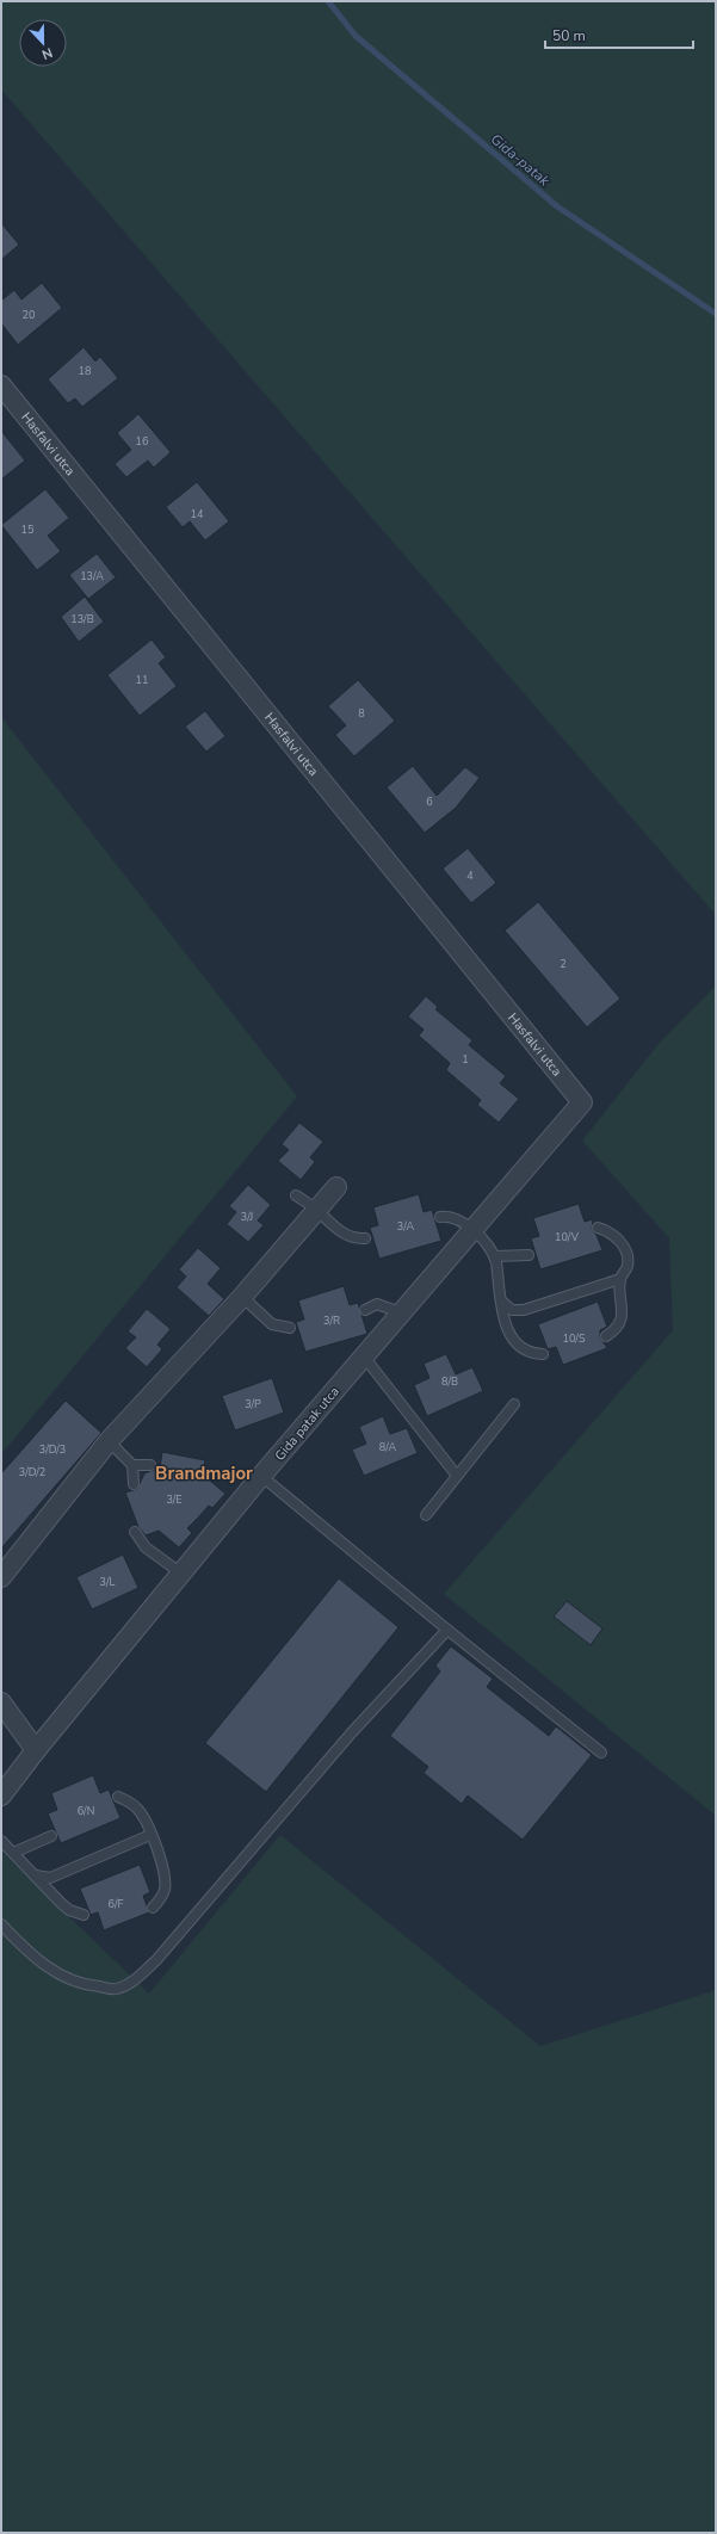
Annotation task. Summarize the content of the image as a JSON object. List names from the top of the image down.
{
  "streets": {
    "street": ["Hasfalvi utca", "Gida patak utca"]
  },
  "crossings": [
    ["Hasfalvi utca", "Gida patak utca"]
  ],
  "districts": ["Brandmajor"],
  "water": ["Gida-patak"],
  "house_numbers": [
    "20",
    "18",
    "16",
    "14",
    "15",
    "13/A",
    "13/B",
    "11",
    "8",
    "6",
    "4",
    "2",
    "1",
    "3/J",
    "3/A",
    "10/V",
    "3/R",
    "10/S",
    "8/B",
    "3/P",
    "8/A",
    "3/D/3",
    "3/D/2",
    "3/E",
    "3/L",
    "6/N",
    "6/F"
  ],
  "scale_bar": "50 m",
  "north": "bottom"
}
